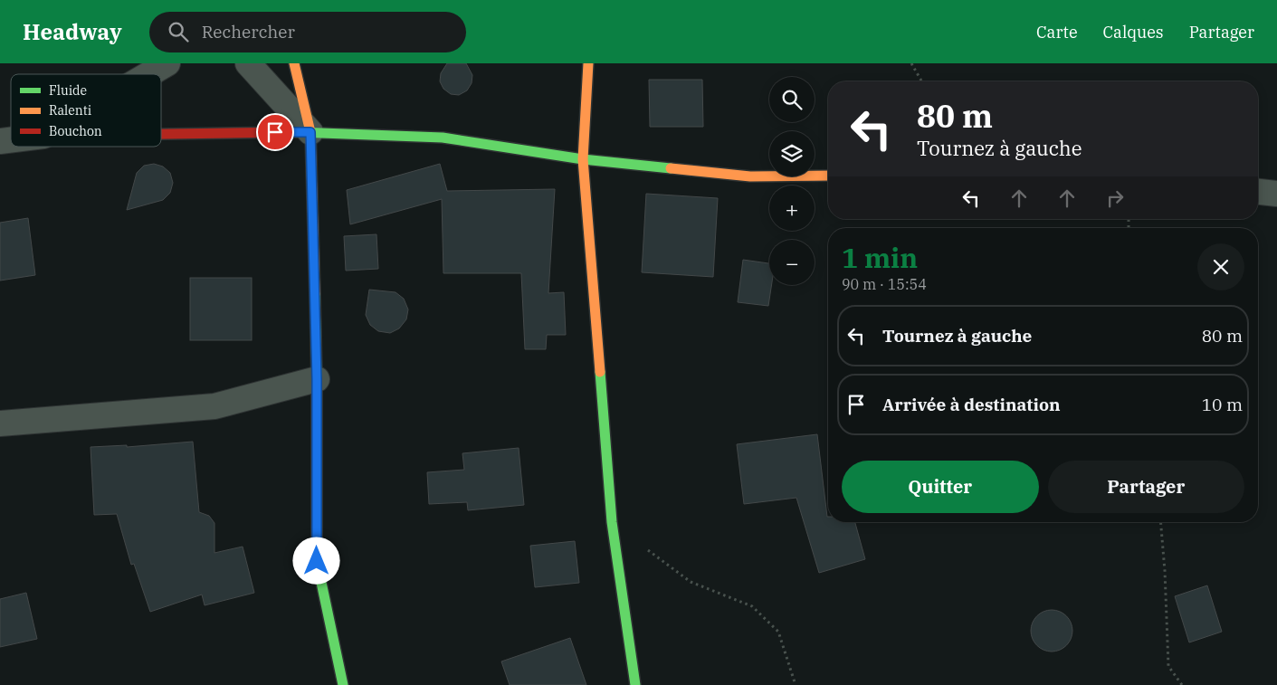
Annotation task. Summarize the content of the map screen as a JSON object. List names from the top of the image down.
{
  "legend": ["Fluide", "Ralenti", "Bouchon"],
  "page": {
    "header": "Headway",
    "search": "Rechercher",
    "nav": ["Carte", "Calques", "Partager"],
    "map_buttons": ["+", "−"],
    "turn": ["80 m", "Tournez à gauche"],
    "heading": ["1 min", "90 m · 15:54"],
    "list": [
      {
        "name": "Tournez à gauche",
        "value": "80 m"
      },
      {
        "name": "Arrivée à destination",
        "value": "10 m"
      }
    ],
    "buttons": ["Quitter", "Partager"]
  }
}
